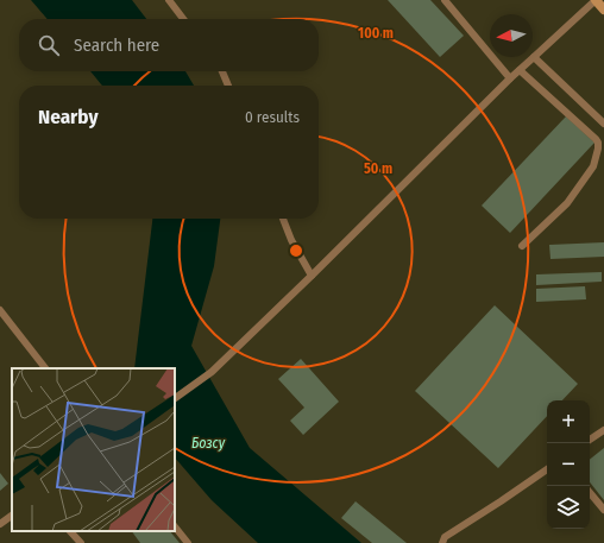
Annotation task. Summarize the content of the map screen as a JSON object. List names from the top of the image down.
{
  "water": ["Бозсу"],
  "north": "left",
  "page": {
    "search": "Search here",
    "heading": ["Nearby", "0 results"],
    "map_buttons": ["+", "−"]
  },
  "rings": ["100 m", "50 m"]
}
